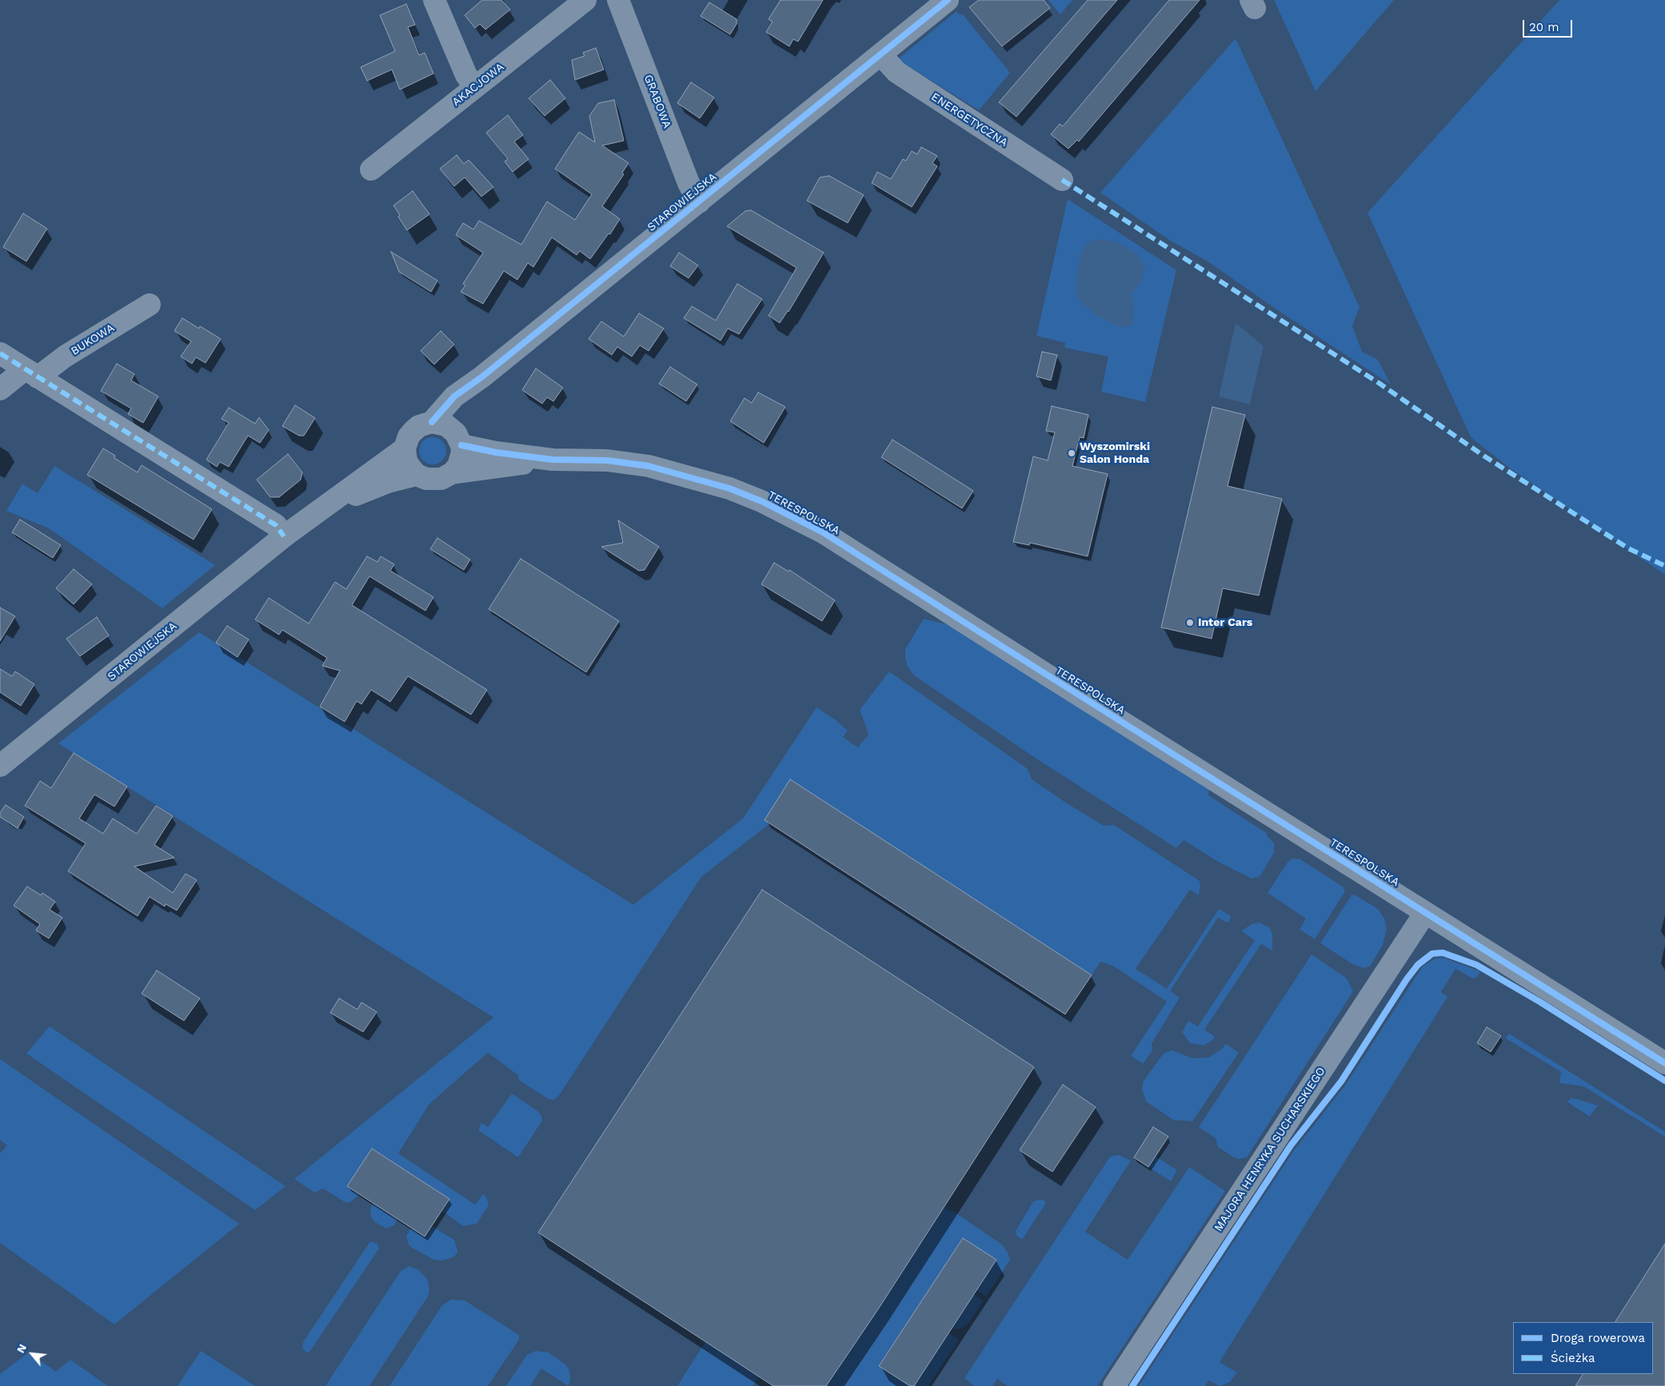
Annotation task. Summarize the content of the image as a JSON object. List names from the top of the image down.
{
  "streets": {
    "street": [
      "AKACJOWA",
      "GRABOWA",
      "ENERGETYCZNA",
      "STAROWIEJSKA",
      "BUKOWA",
      "TERESPOLSKA",
      "MAJORA HENRYKA SUCHARSKIEGO"
    ]
  },
  "crossings": [
    ["GRABOWA", "STAROWIEJSKA"],
    ["ENERGETYCZNA", "STAROWIEJSKA"],
    ["STAROWIEJSKA", "TERESPOLSKA"],
    ["TERESPOLSKA", "MAJORA HENRYKA SUCHARSKIEGO"]
  ],
  "places": ["Wyszomirski Salon Honda", "Inter Cars"],
  "legend": ["Droga rowerowa", "Ścieżka"],
  "scale_bar": "20 m",
  "north": "top left"
}
